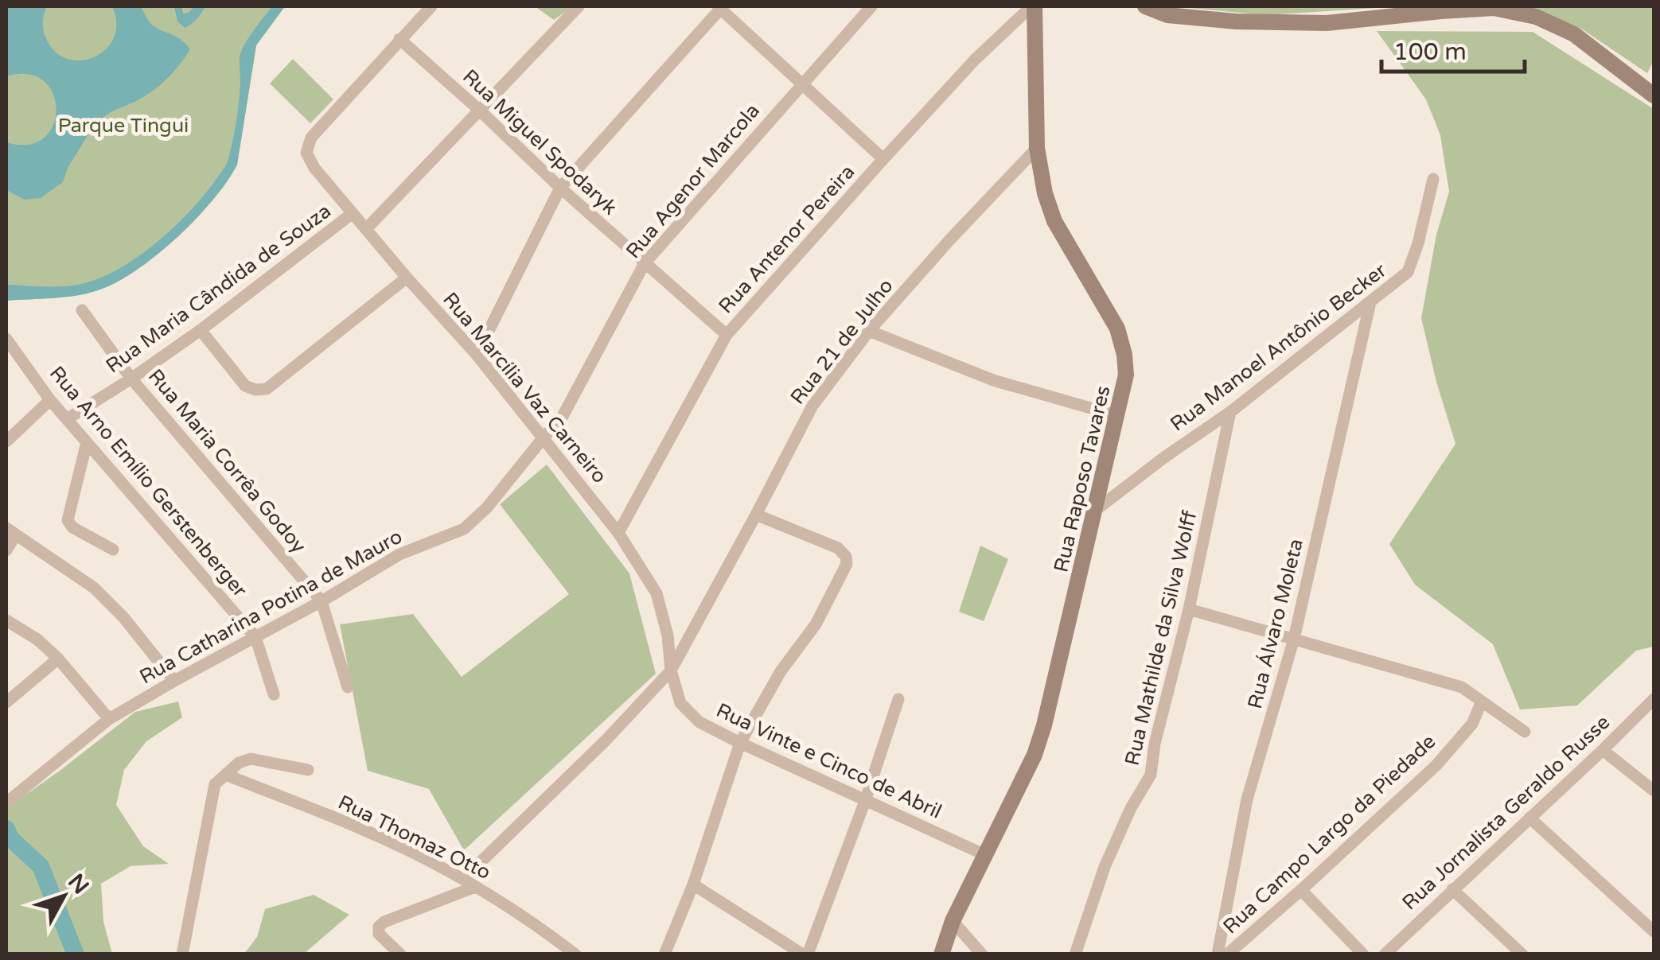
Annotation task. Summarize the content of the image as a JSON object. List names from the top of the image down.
{
  "streets": {
    "main road": ["Rua Raposo Tavares"],
    "street": [
      "Rua Miguel Spodaryk",
      "Rua Agenor Marcola",
      "Rua Antenor Pereira",
      "Rua Maria Cândida de Souza",
      "Rua 21 de Julho",
      "Rua Manoel Antônio Becker",
      "Rua Marcília Vaz Carneiro",
      "Rua Maria Corrêa Godoy",
      "Rua Arno Emílio Gerstenberger",
      "Rua Catharina Potina de Mauro",
      "Rua Álvaro Moleta",
      "Rua Mathilde da Silva Wolff",
      "Rua Vinte e Cinco de Abril",
      "Rua Jornalista Geraldo Russe",
      "Rua Campo Largo da Piedade",
      "Rua Thomaz Otto"
    ]
  },
  "crossings": [
    ["Rua Miguel Spodaryk", "Rua Agenor Marcola"],
    ["Rua Miguel Spodaryk", "Rua Antenor Pereira"],
    ["Rua Miguel Spodaryk", "Rua Marcília Vaz Carneiro"],
    ["Rua Agenor Marcola", "Rua Marcília Vaz Carneiro"],
    ["Rua Agenor Marcola", "Rua Catharina Potina de Mauro"],
    ["Rua Antenor Pereira", "Rua Marcília Vaz Carneiro"],
    ["Rua Antenor Pereira", "Rua Raposo Tavares"],
    ["Rua Maria Cândida de Souza", "Rua Marcília Vaz Carneiro"],
    ["Rua Maria Cândida de Souza", "Rua Maria Corrêa Godoy"],
    ["Rua Maria Cândida de Souza", "Rua Arno Emílio Gerstenberger"],
    ["Rua 21 de Julho", "Rua Marcília Vaz Carneiro"],
    ["Rua 21 de Julho", "Rua Raposo Tavares"],
    ["Rua 21 de Julho", "Rua Vinte e Cinco de Abril"],
    ["Rua Manoel Antônio Becker", "Rua Raposo Tavares"],
    ["Rua Manoel Antônio Becker", "Rua Álvaro Moleta"],
    ["Rua Manoel Antônio Becker", "Rua Mathilde da Silva Wolff"],
    ["Rua Marcília Vaz Carneiro", "Rua Catharina Potina de Mauro"],
    ["Rua Marcília Vaz Carneiro", "Rua Vinte e Cinco de Abril"],
    ["Rua Maria Corrêa Godoy", "Rua Catharina Potina de Mauro"],
    ["Rua Raposo Tavares", "Rua Vinte e Cinco de Abril"],
    ["Rua Arno Emílio Gerstenberger", "Rua Catharina Potina de Mauro"]
  ],
  "parks": ["Parque Tingui"],
  "scale_bar": "100 m",
  "north": "top right"
}
